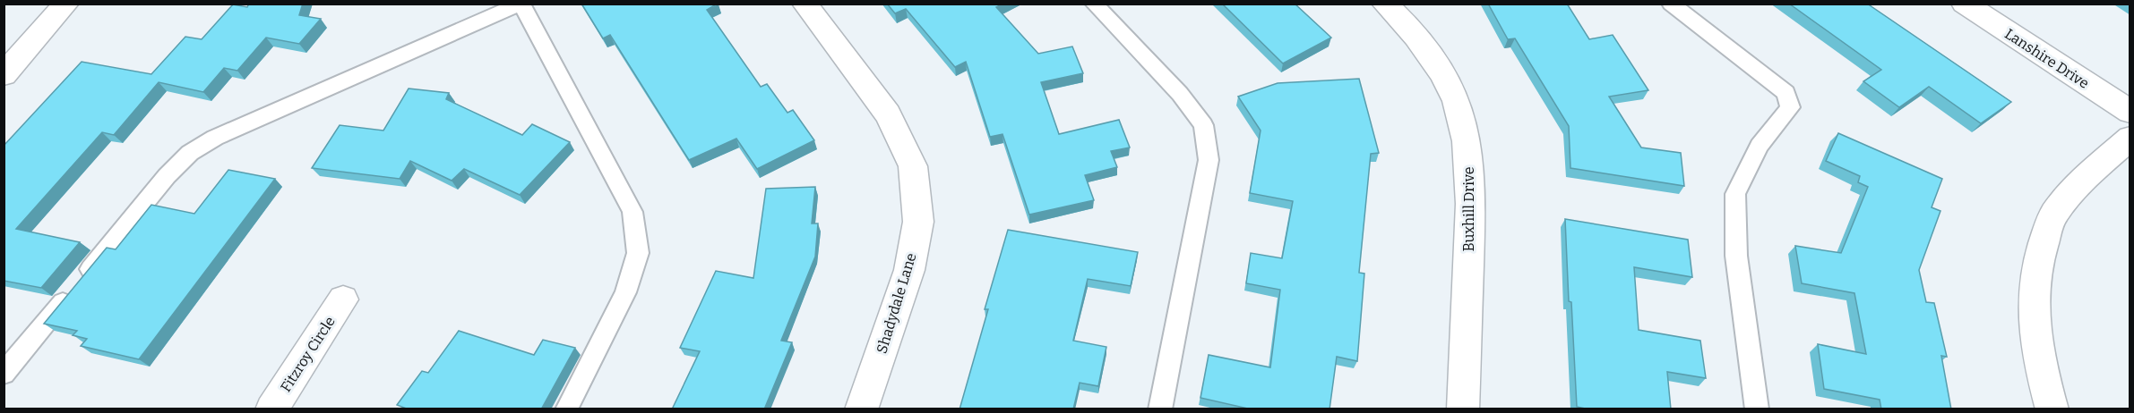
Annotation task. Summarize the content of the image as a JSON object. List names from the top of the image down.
{
  "streets": {
    "street": [
      "Lanshire Drive",
      "Buxhill Drive",
      "Shadydale Lane",
      "Fitzroy Circle"
    ]
  }
}
